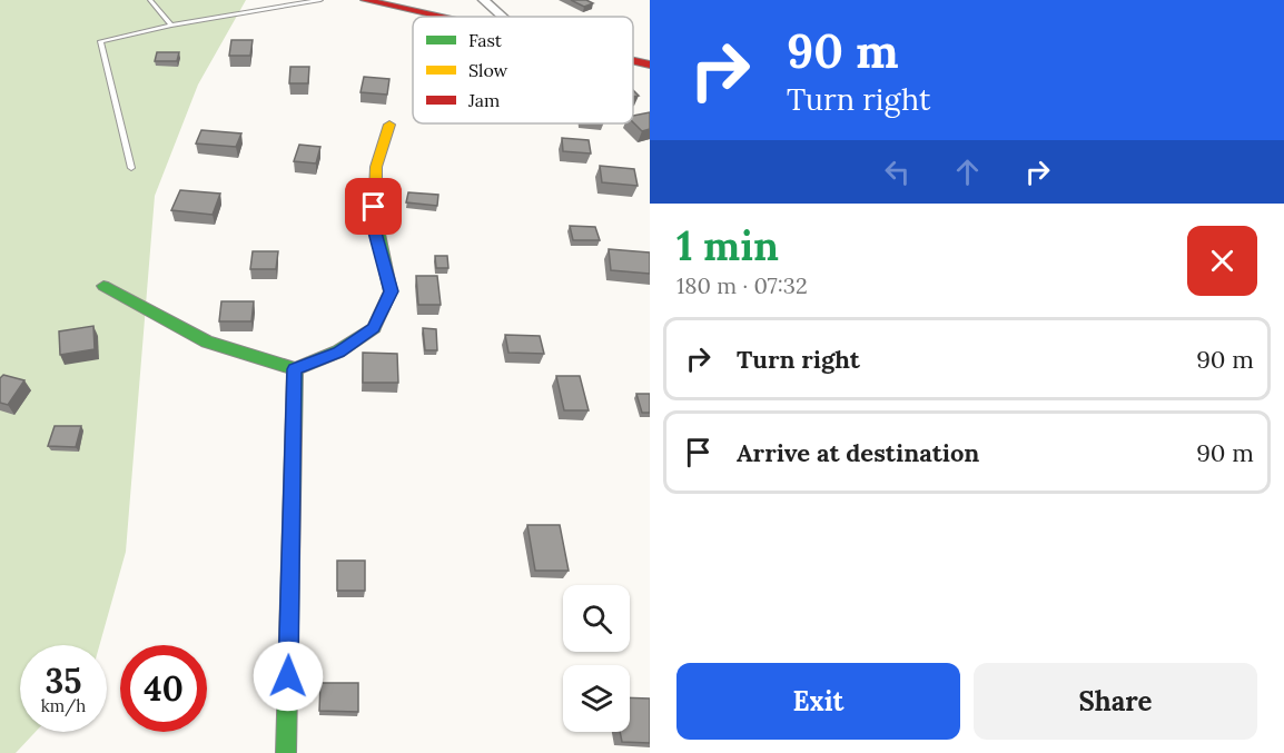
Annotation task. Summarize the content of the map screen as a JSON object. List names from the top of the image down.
{
  "legend": ["Fast", "Slow", "Jam"],
  "page": {
    "turn": ["90 m", "Turn right"],
    "heading": ["1 min", "180 m · 07:32"],
    "list": [
      {
        "name": "Turn right",
        "value": "90 m"
      },
      {
        "name": "Arrive at destination",
        "value": "90 m"
      }
    ],
    "speed": "35 km/h",
    "limit": "40",
    "buttons": ["Exit", "Share"]
  }
}
